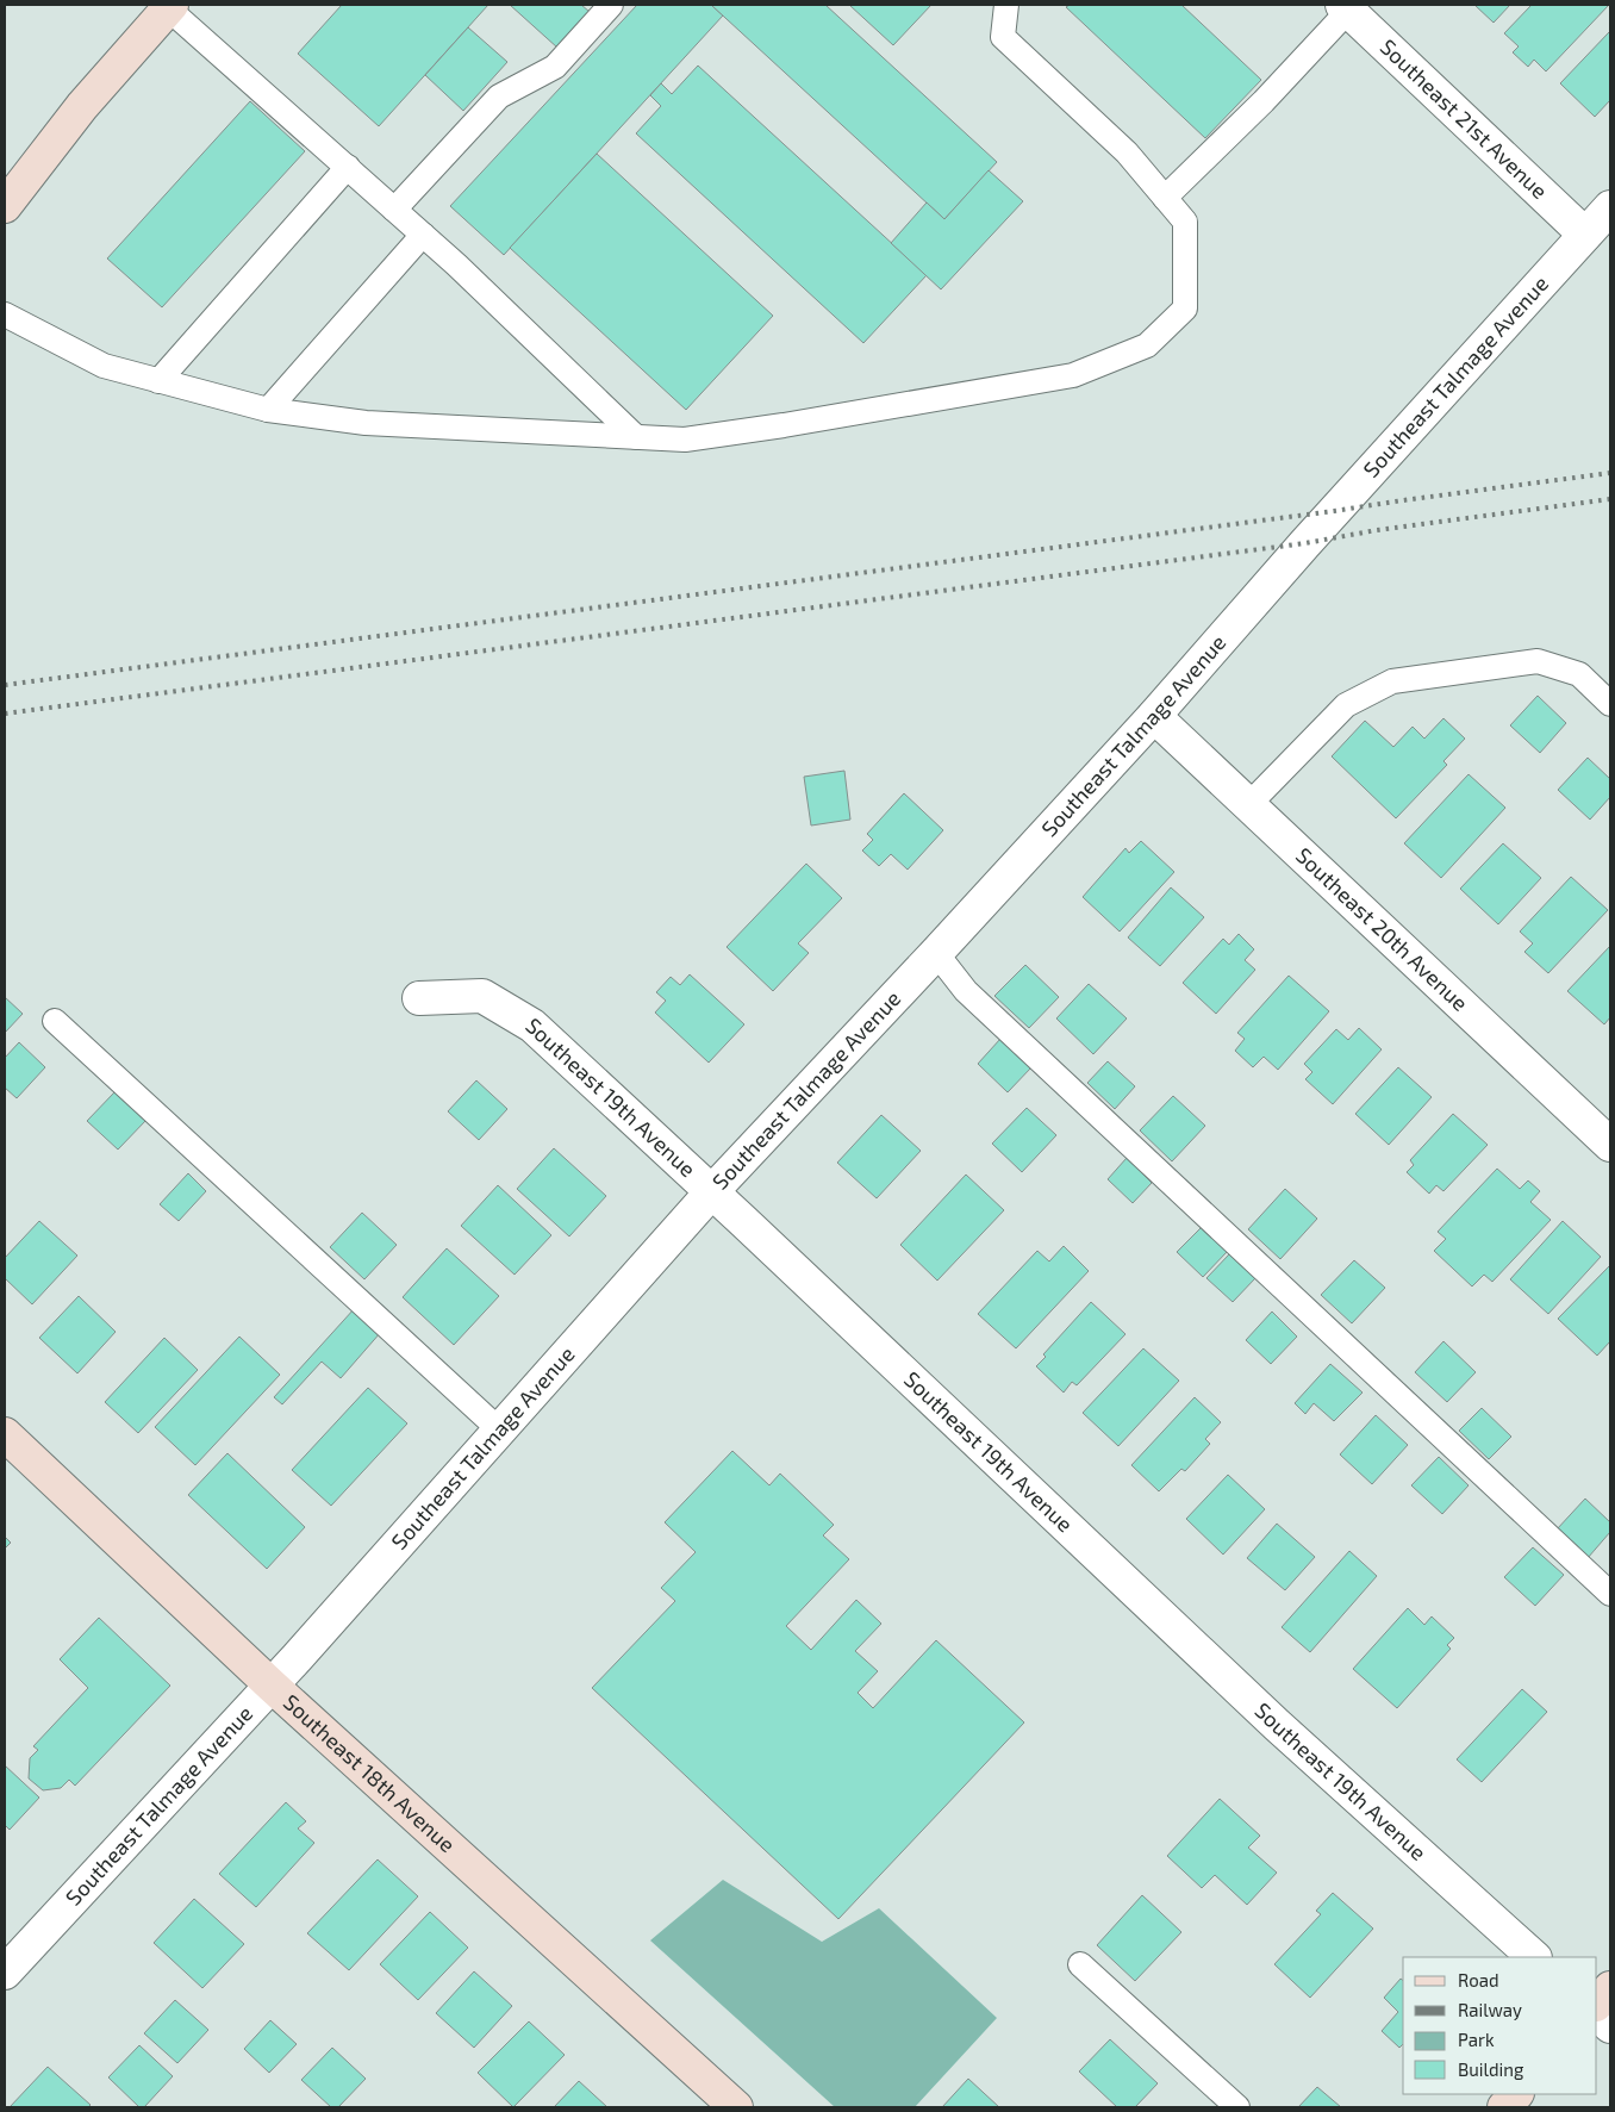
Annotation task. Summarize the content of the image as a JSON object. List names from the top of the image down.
{
  "streets": {
    "street": [
      "Southeast 21st Avenue",
      "Southeast Talmage Avenue",
      "Southeast 20th Avenue",
      "Southeast 19th Avenue",
      "Southeast 18th Avenue"
    ]
  },
  "crossings": [
    ["Southeast 21st Avenue", "Southeast Talmage Avenue"],
    ["Southeast Talmage Avenue", "Southeast 20th Avenue"],
    ["Southeast Talmage Avenue", "Southeast 19th Avenue"],
    ["Southeast Talmage Avenue", "Southeast 18th Avenue"]
  ],
  "legend": [
    "Road",
    "Railway",
    "Park",
    "Building"
  ]
}
